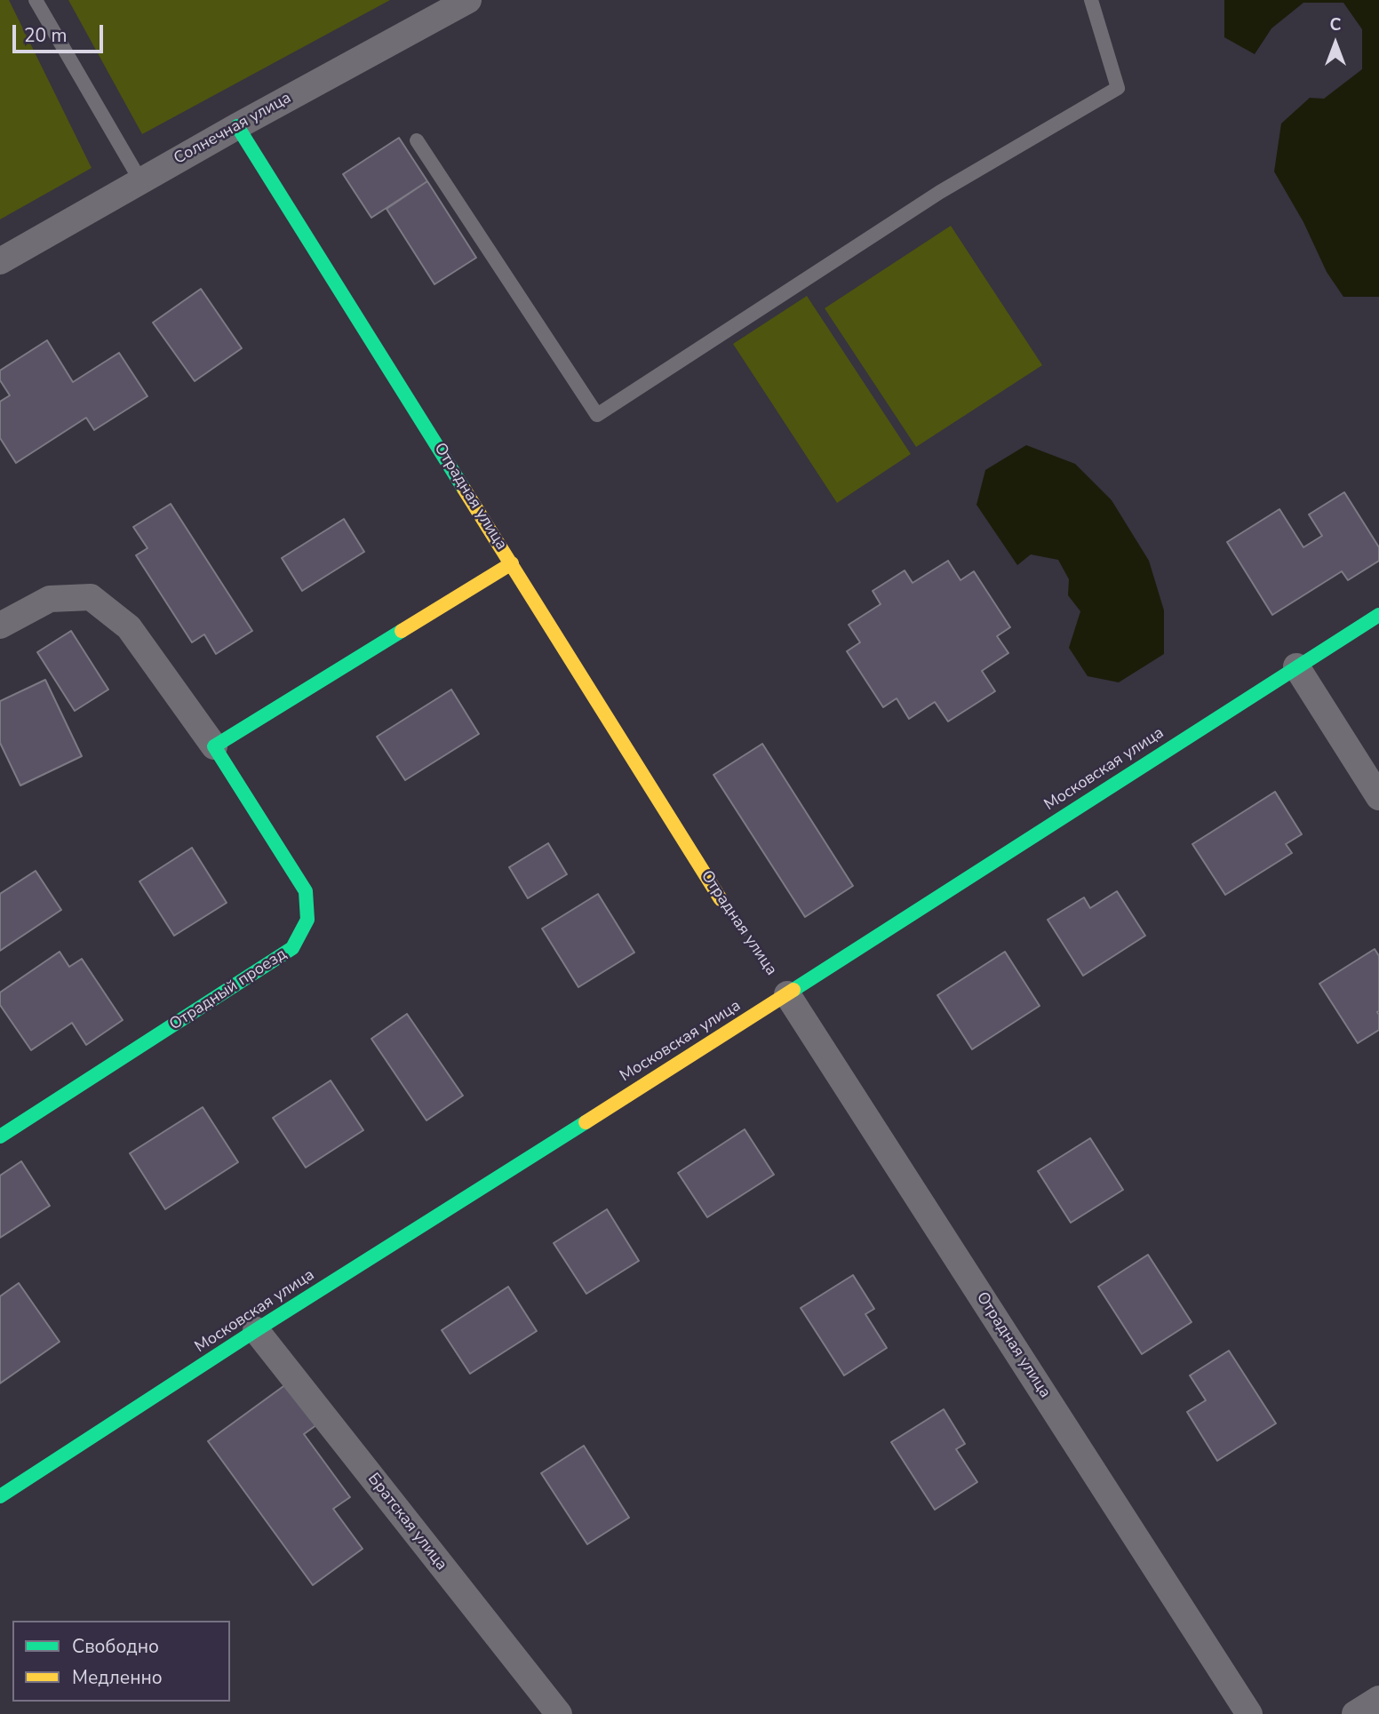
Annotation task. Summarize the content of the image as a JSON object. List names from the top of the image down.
{
  "streets": {
    "street": [
      "Солнечная улица",
      "Отрадная улица",
      "Московская улица",
      "Отрадный проезд",
      "Братская улица"
    ]
  },
  "crossings": [
    ["Солнечная улица", "Отрадная улица"],
    ["Отрадная улица", "Московская улица"],
    ["Московская улица", "Братская улица"]
  ],
  "legend": ["Свободно", "Медленно"],
  "scale_bar": "20 m",
  "north": "top"
}
